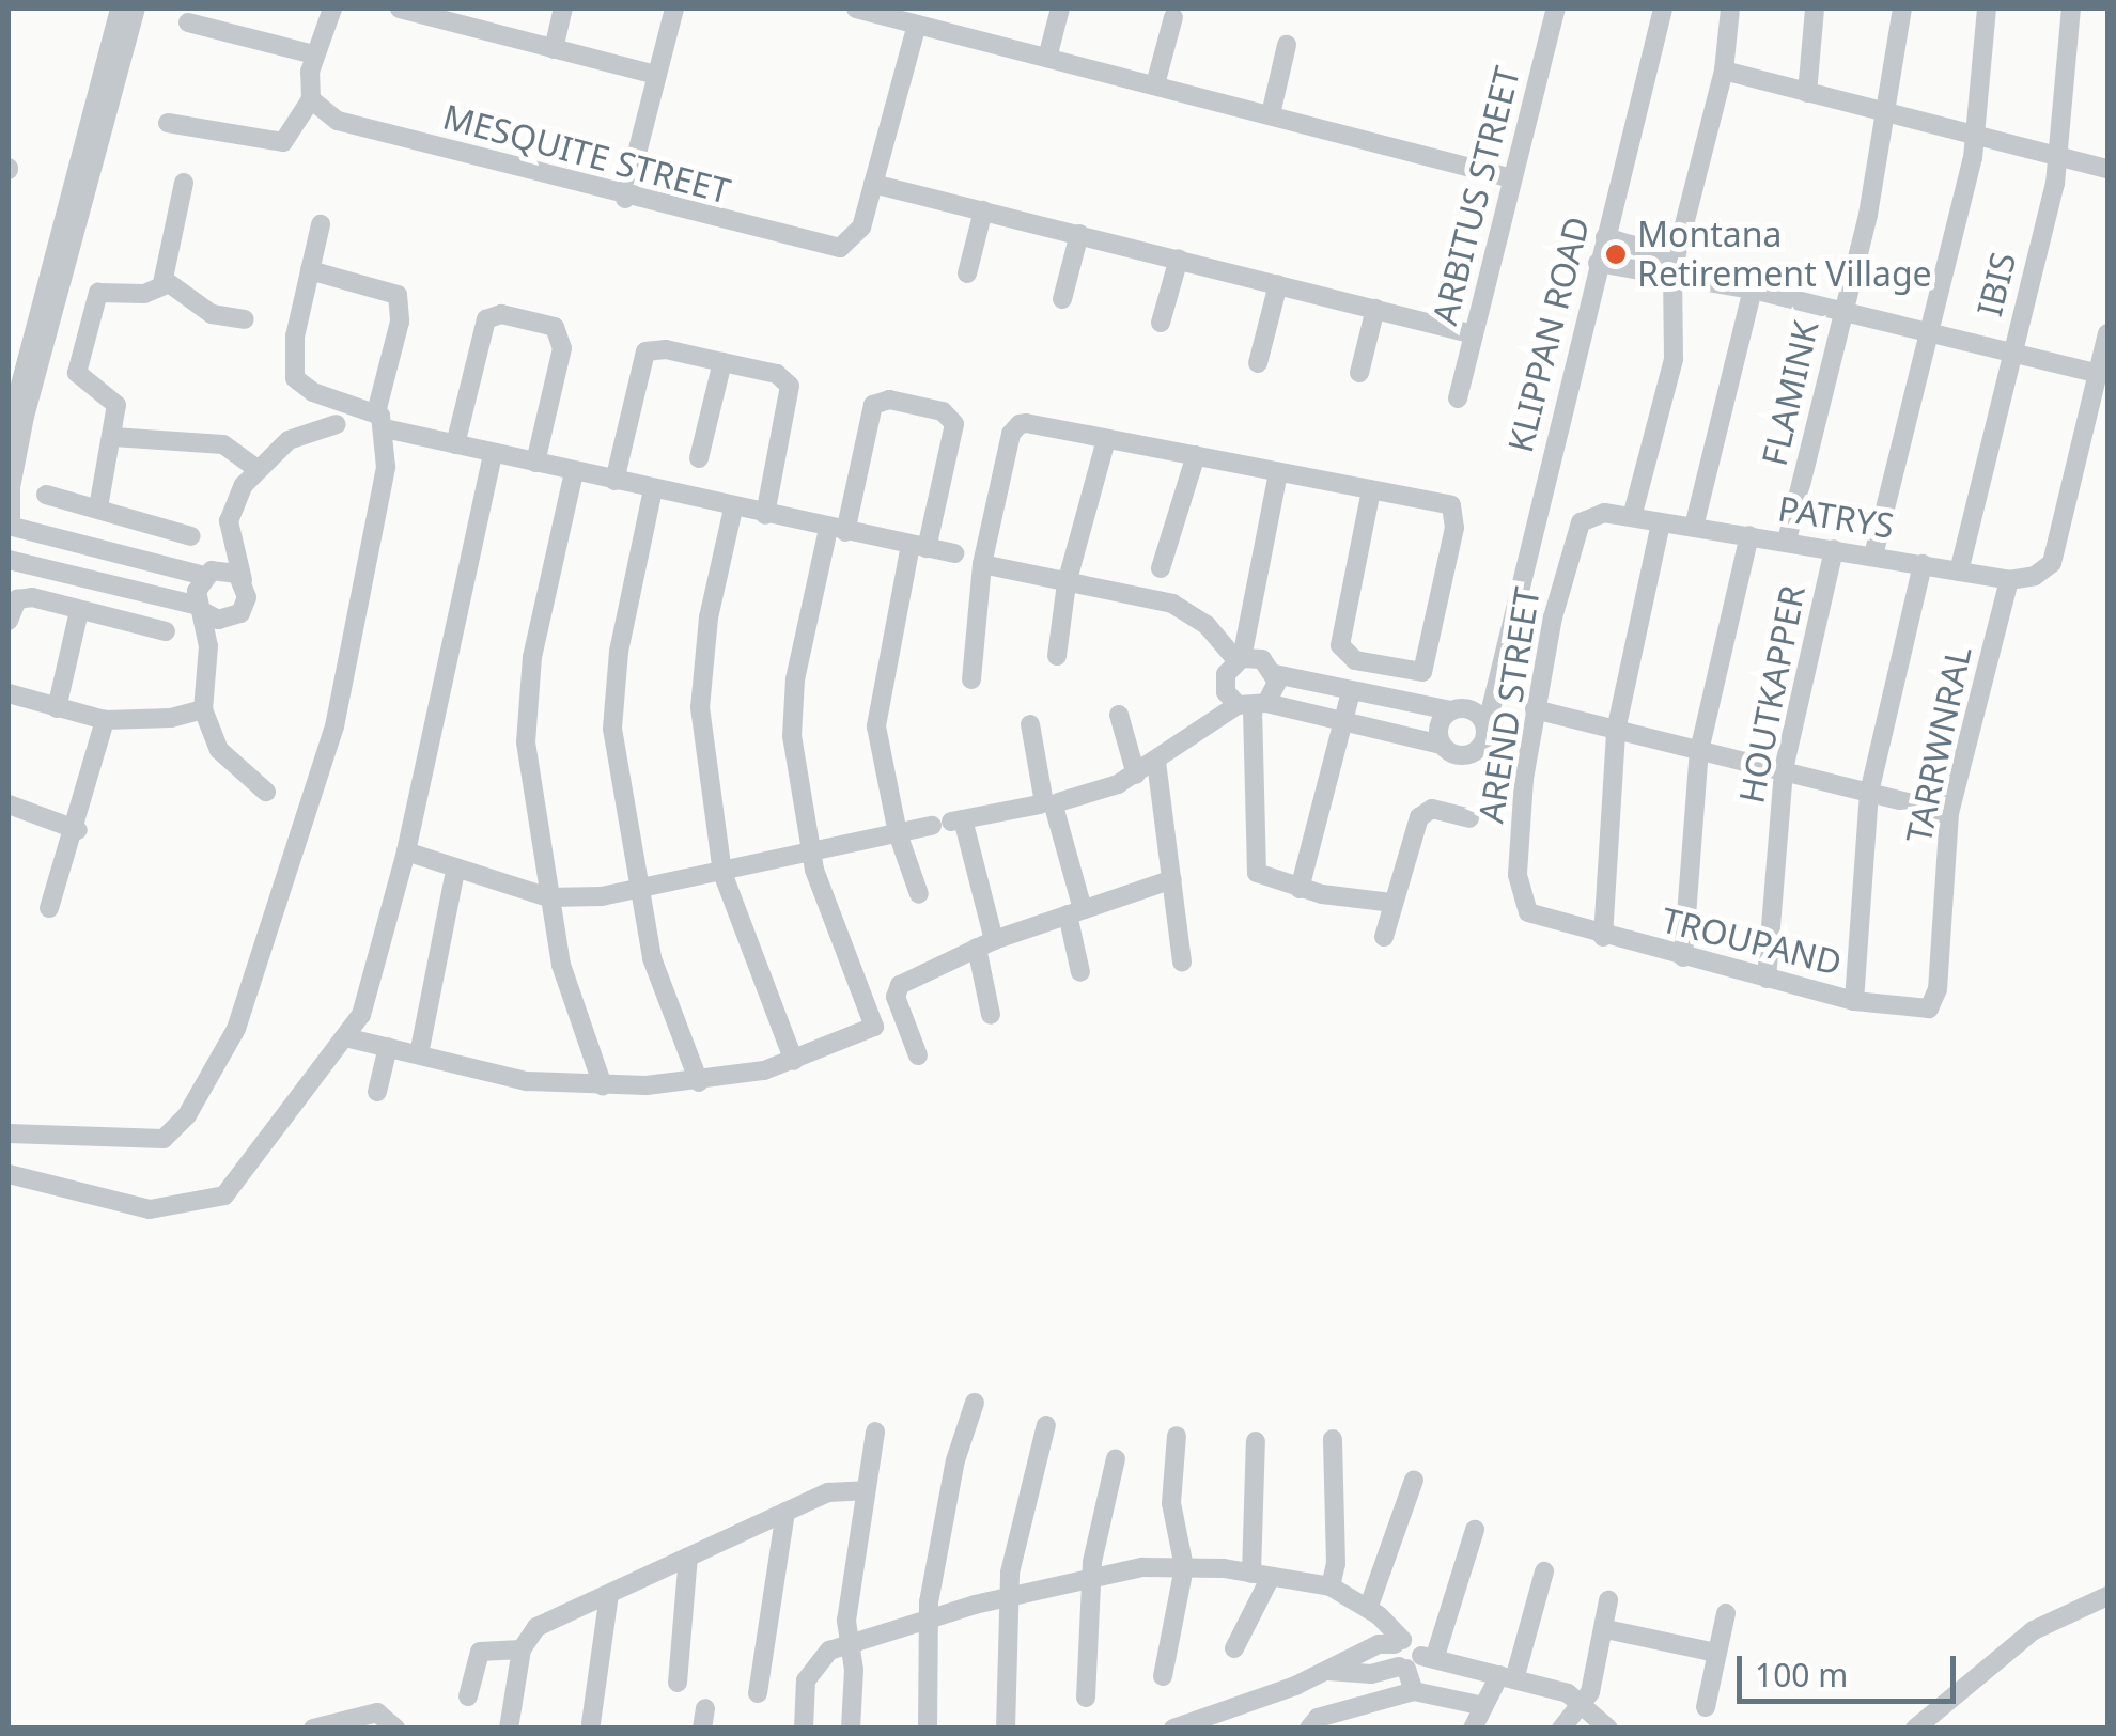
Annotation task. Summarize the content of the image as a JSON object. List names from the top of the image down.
{
  "streets": {
    "street": [
      "MESQUITE STREET",
      "ARBITUS STREET",
      "IBIS",
      "KLIPPAN ROAD",
      "FLAMINK",
      "PATRYS",
      "HOUTKAPPER",
      "AREND STREET",
      "TARRWNRAL",
      "TROUPAND"
    ]
  },
  "crossings": [
    ["IBIS", "PATRYS"],
    ["FLAMINK", "PATRYS"],
    ["PATRYS", "HOUTKAPPER"],
    ["PATRYS", "AREND STREET"],
    ["PATRYS", "TARRWNRAL"],
    ["HOUTKAPPER", "TROUPAND"],
    ["AREND STREET", "TROUPAND"],
    ["TARRWNRAL", "TROUPAND"]
  ],
  "places": ["Montana Retirement Village"],
  "scale_bar": "100 m"
}
